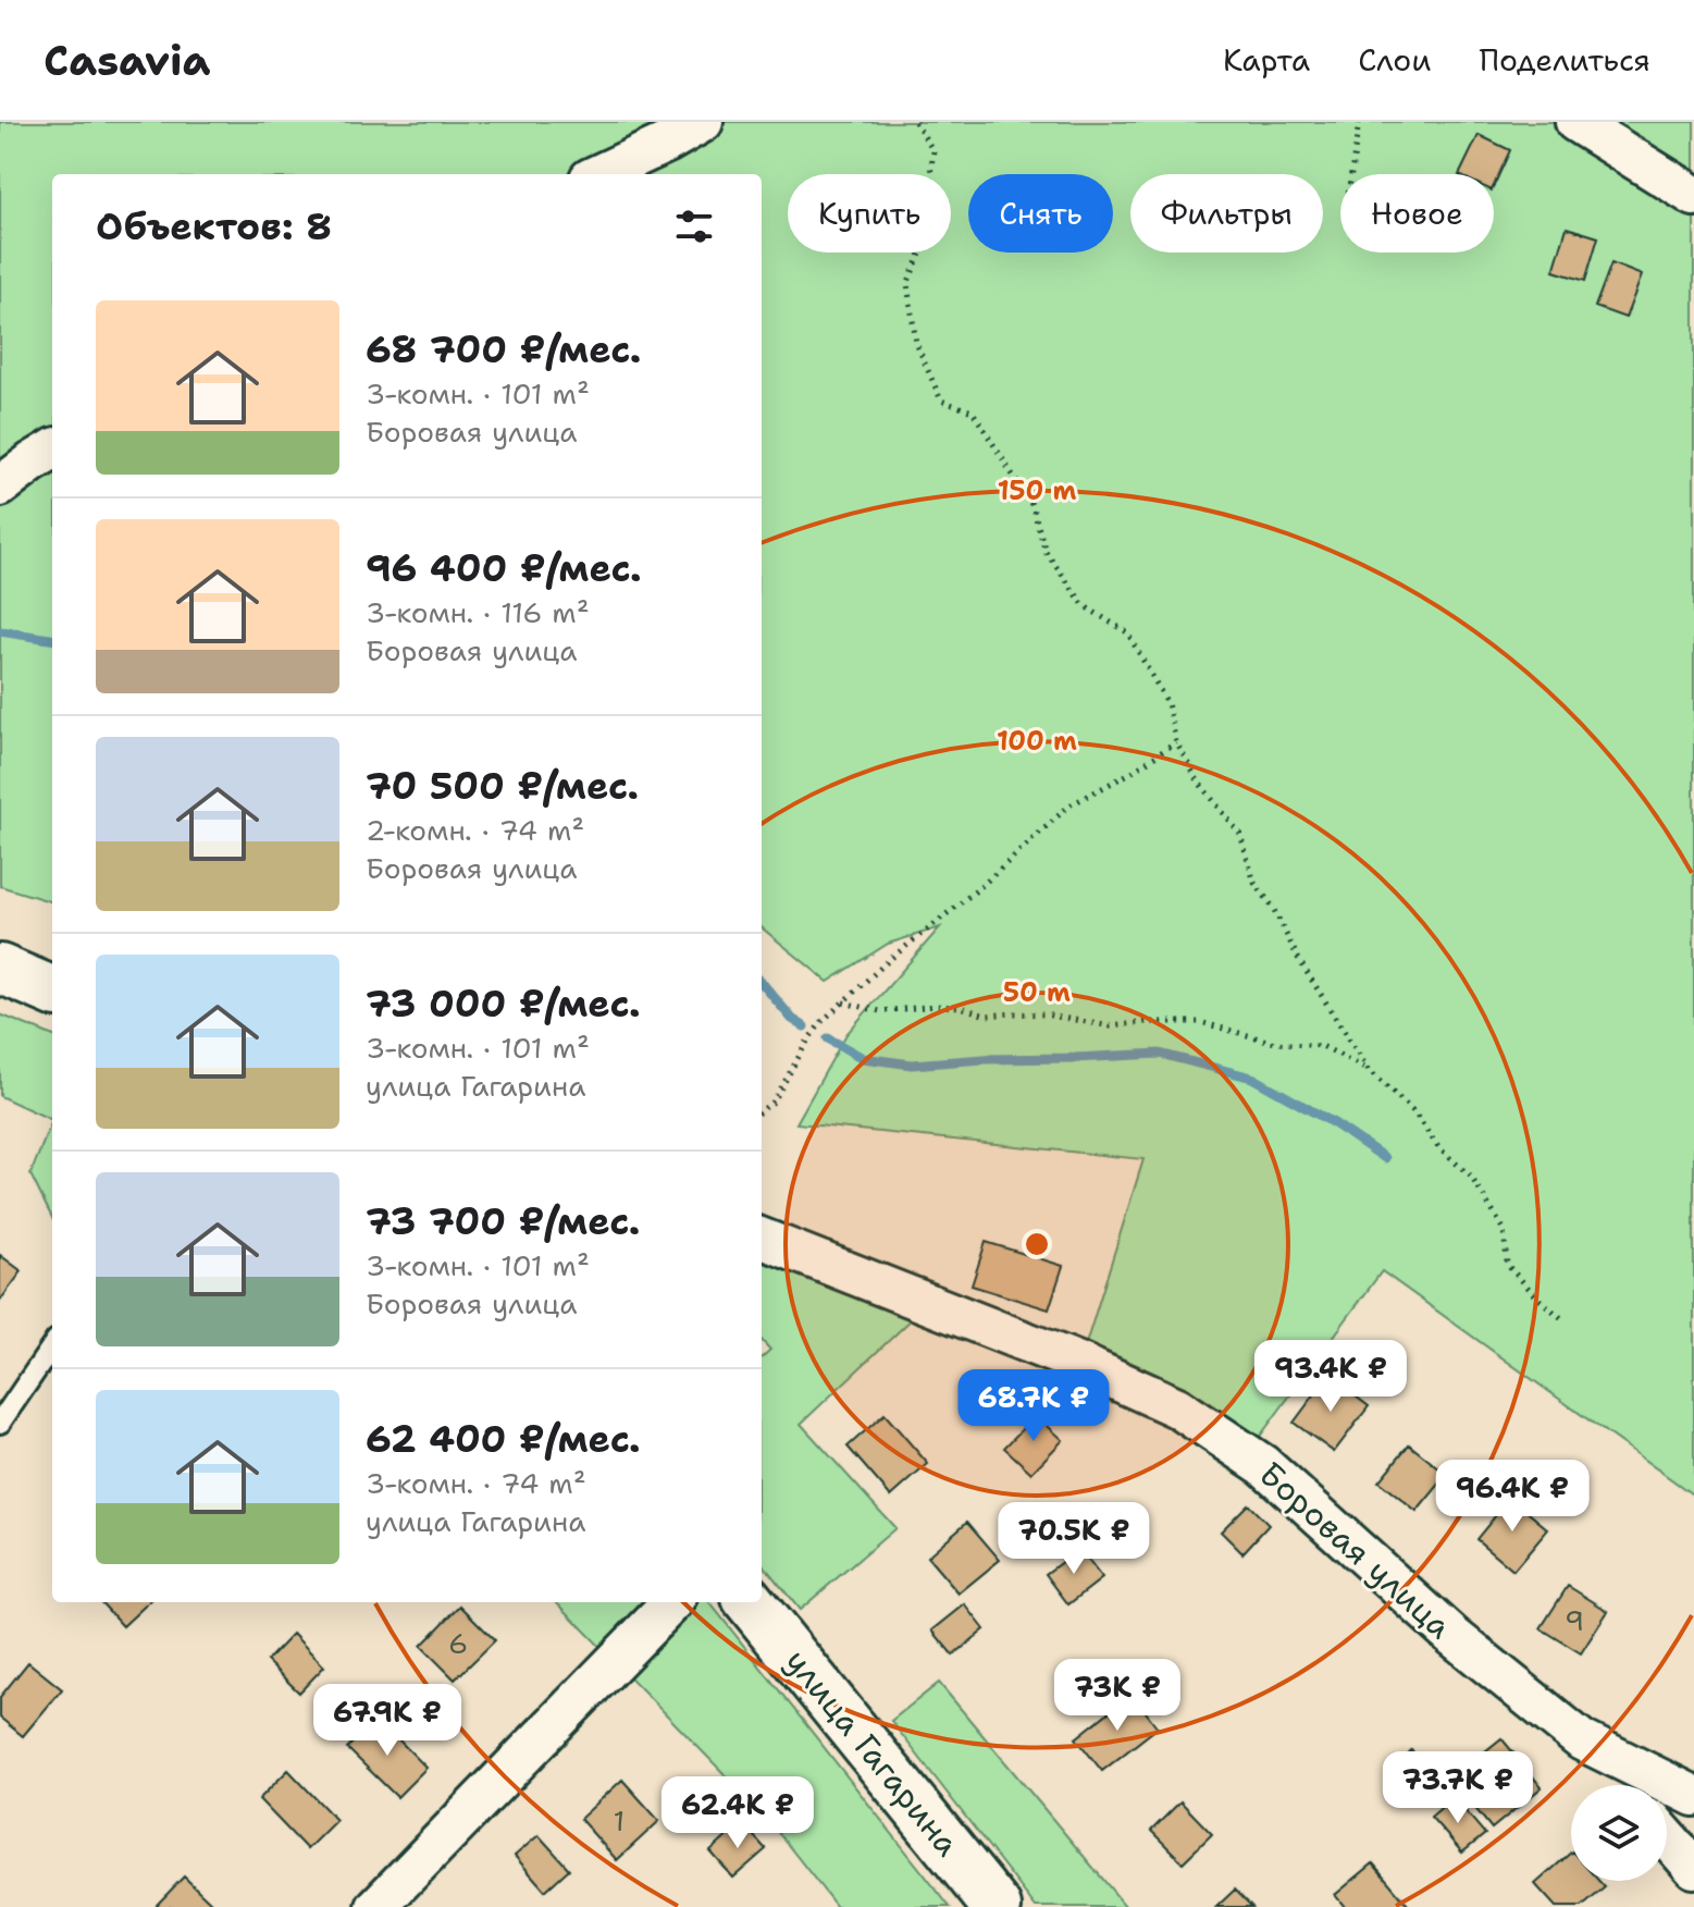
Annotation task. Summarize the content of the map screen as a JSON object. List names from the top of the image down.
{
  "streets": {
    "main road": ["улица Гагарина"],
    "street": ["Боровая улица"]
  },
  "house_numbers": ["9", "6", "1"],
  "page": {
    "header": "Casavia",
    "nav": ["Карта", "Слои", "Поделиться"],
    "chip": [
      "Купить",
      "Снять",
      "Фильтры",
      "Новое"
    ],
    "heading": "Объектов: 8",
    "list": [
      {
        "name": "68 700 ₽/мес.",
        "note": "3-комн. · 101 m² · Боровая улица"
      },
      {
        "name": "96 400 ₽/мес.",
        "note": "3-комн. · 116 m² · Боровая улица"
      },
      {
        "name": "70 500 ₽/мес.",
        "note": "2-комн. · 74 m² · Боровая улица"
      },
      {
        "name": "73 000 ₽/мес.",
        "note": "3-комн. · 101 m² · улица Гагарина"
      },
      {
        "name": "73 700 ₽/мес.",
        "note": "3-комн. · 101 m² · Боровая улица"
      },
      {
        "name": "62 400 ₽/мес.",
        "note": "3-комн. · 74 m² · улица Гагарина"
      }
    ],
    "price": [
      "93.4K ₽",
      "68.7K ₽",
      "96.4K ₽",
      "70.5K ₽",
      "73K ₽",
      "67.9K ₽",
      "73.7K ₽",
      "62.4K ₽"
    ]
  },
  "rings": ["150 m", "100 m", "50 m"]
}
